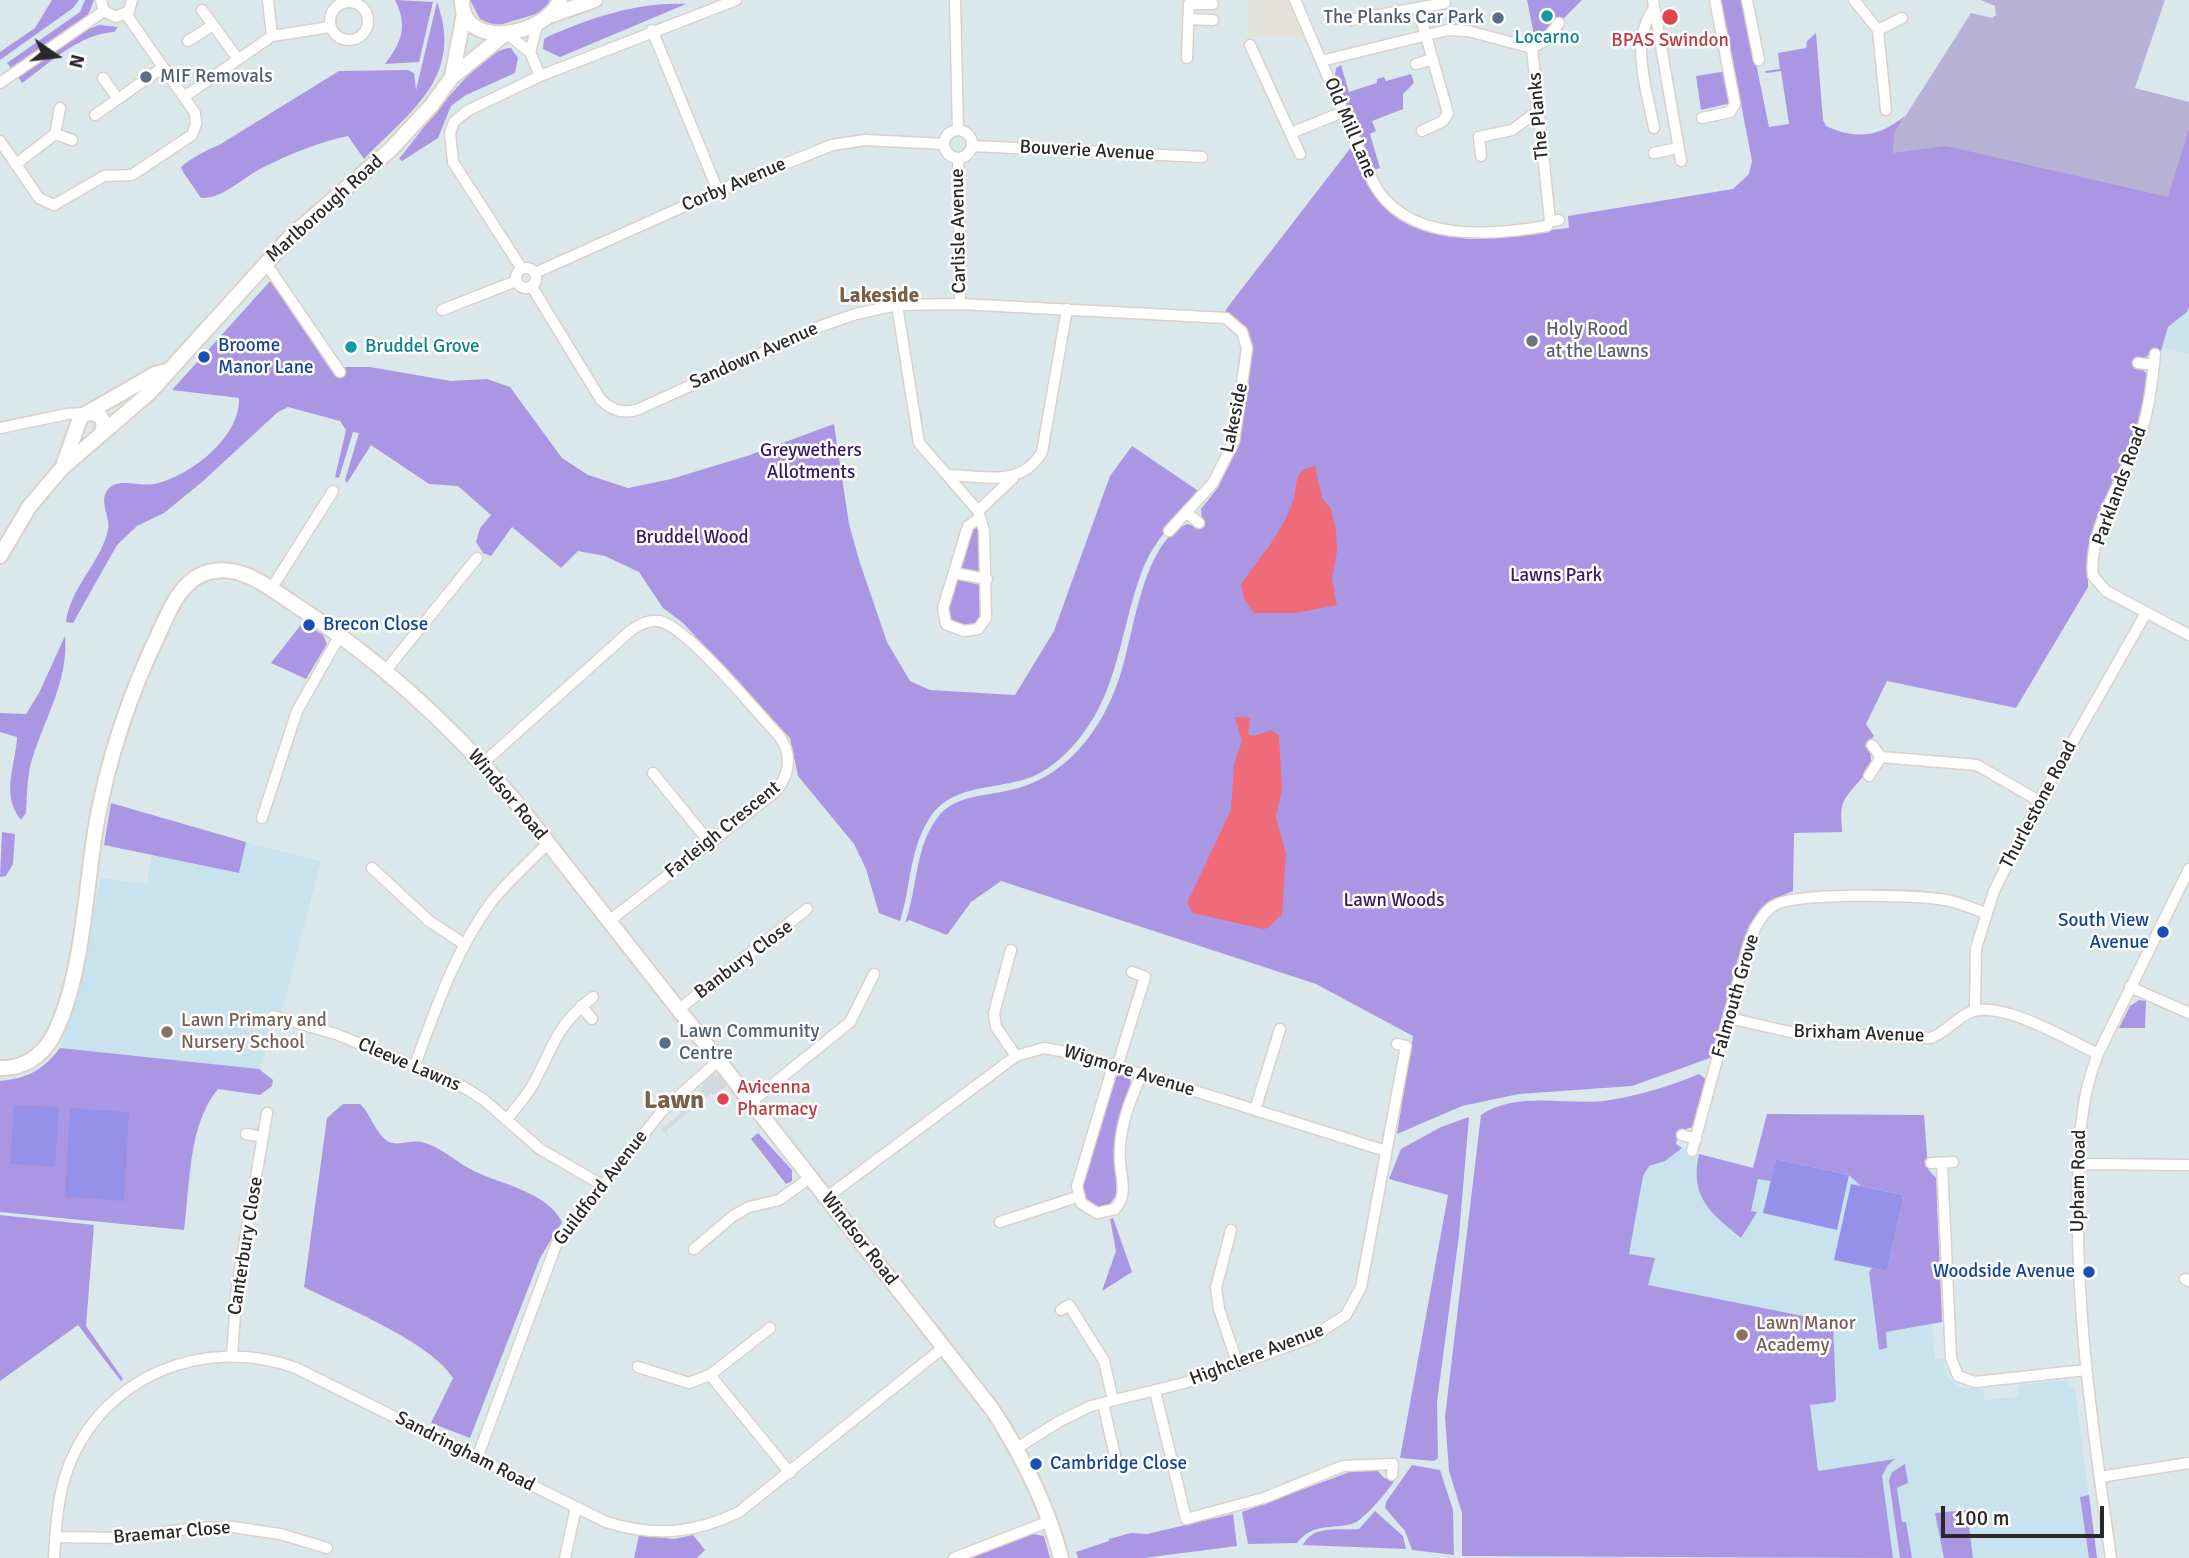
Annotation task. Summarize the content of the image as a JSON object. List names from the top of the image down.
{
  "streets": {
    "street": [
      "The Planks",
      "Old Mill Lane",
      "Bouverie Avenue",
      "Corby Avenue",
      "Marlborough Road",
      "Carlisle Avenue",
      "Sandown Avenue",
      "Lakeside",
      "Parklands Road",
      "Windsor Road",
      "Thurlestone Road",
      "Farleigh Crescent",
      "Banbury Close",
      "Falmouth Grove",
      "Brixham Avenue",
      "Cleeve Lawns",
      "Wigmore Avenue",
      "Upham Road",
      "Guildford Avenue",
      "Canterbury Close",
      "Highclere Avenue",
      "Sandringham Road",
      "Braemar Close"
    ]
  },
  "crossings": [
    ["The Planks", "Old Mill Lane"],
    ["Bouverie Avenue", "Corby Avenue"],
    ["Bouverie Avenue", "Carlisle Avenue"],
    ["Corby Avenue", "Carlisle Avenue"],
    ["Corby Avenue", "Sandown Avenue"],
    ["Carlisle Avenue", "Sandown Avenue"],
    ["Sandown Avenue", "Lakeside"],
    ["Parklands Road", "Thurlestone Road"],
    ["Windsor Road", "Farleigh Crescent"],
    ["Windsor Road", "Banbury Close"],
    ["Windsor Road", "Wigmore Avenue"],
    ["Windsor Road", "Guildford Avenue"],
    ["Windsor Road", "Highclere Avenue"],
    ["Windsor Road", "Sandringham Road"],
    ["Thurlestone Road", "Falmouth Grove"],
    ["Thurlestone Road", "Brixham Avenue"],
    ["Falmouth Grove", "Brixham Avenue"],
    ["Cleeve Lawns", "Guildford Avenue"],
    ["Wigmore Avenue", "Highclere Avenue"],
    ["Guildford Avenue", "Sandringham Road"],
    ["Canterbury Close", "Sandringham Road"],
    ["Sandringham Road", "Braemar Close"]
  ],
  "districts": ["Lakeside", "Lawn"],
  "parks": [
    "Greywethers Allotments",
    "Bruddel Wood",
    "Lawns Park",
    "Lawn Woods"
  ],
  "places": [
    "Locarno",
    "BPAS Swindon",
    "The Planks Car Park",
    "MIF Removals",
    "Holy Rood at the Lawns",
    "Bruddel Grove",
    "Broome Manor Lane",
    "Brecon Close",
    "South View Avenue",
    "Lawn Primary and Nursery School",
    "Lawn Community Centre",
    "Avicenna Pharmacy",
    "Woodside Avenue",
    "Lawn Manor Academy",
    "Cambridge Close"
  ],
  "scale_bar": "100 m",
  "north": "right"
}
